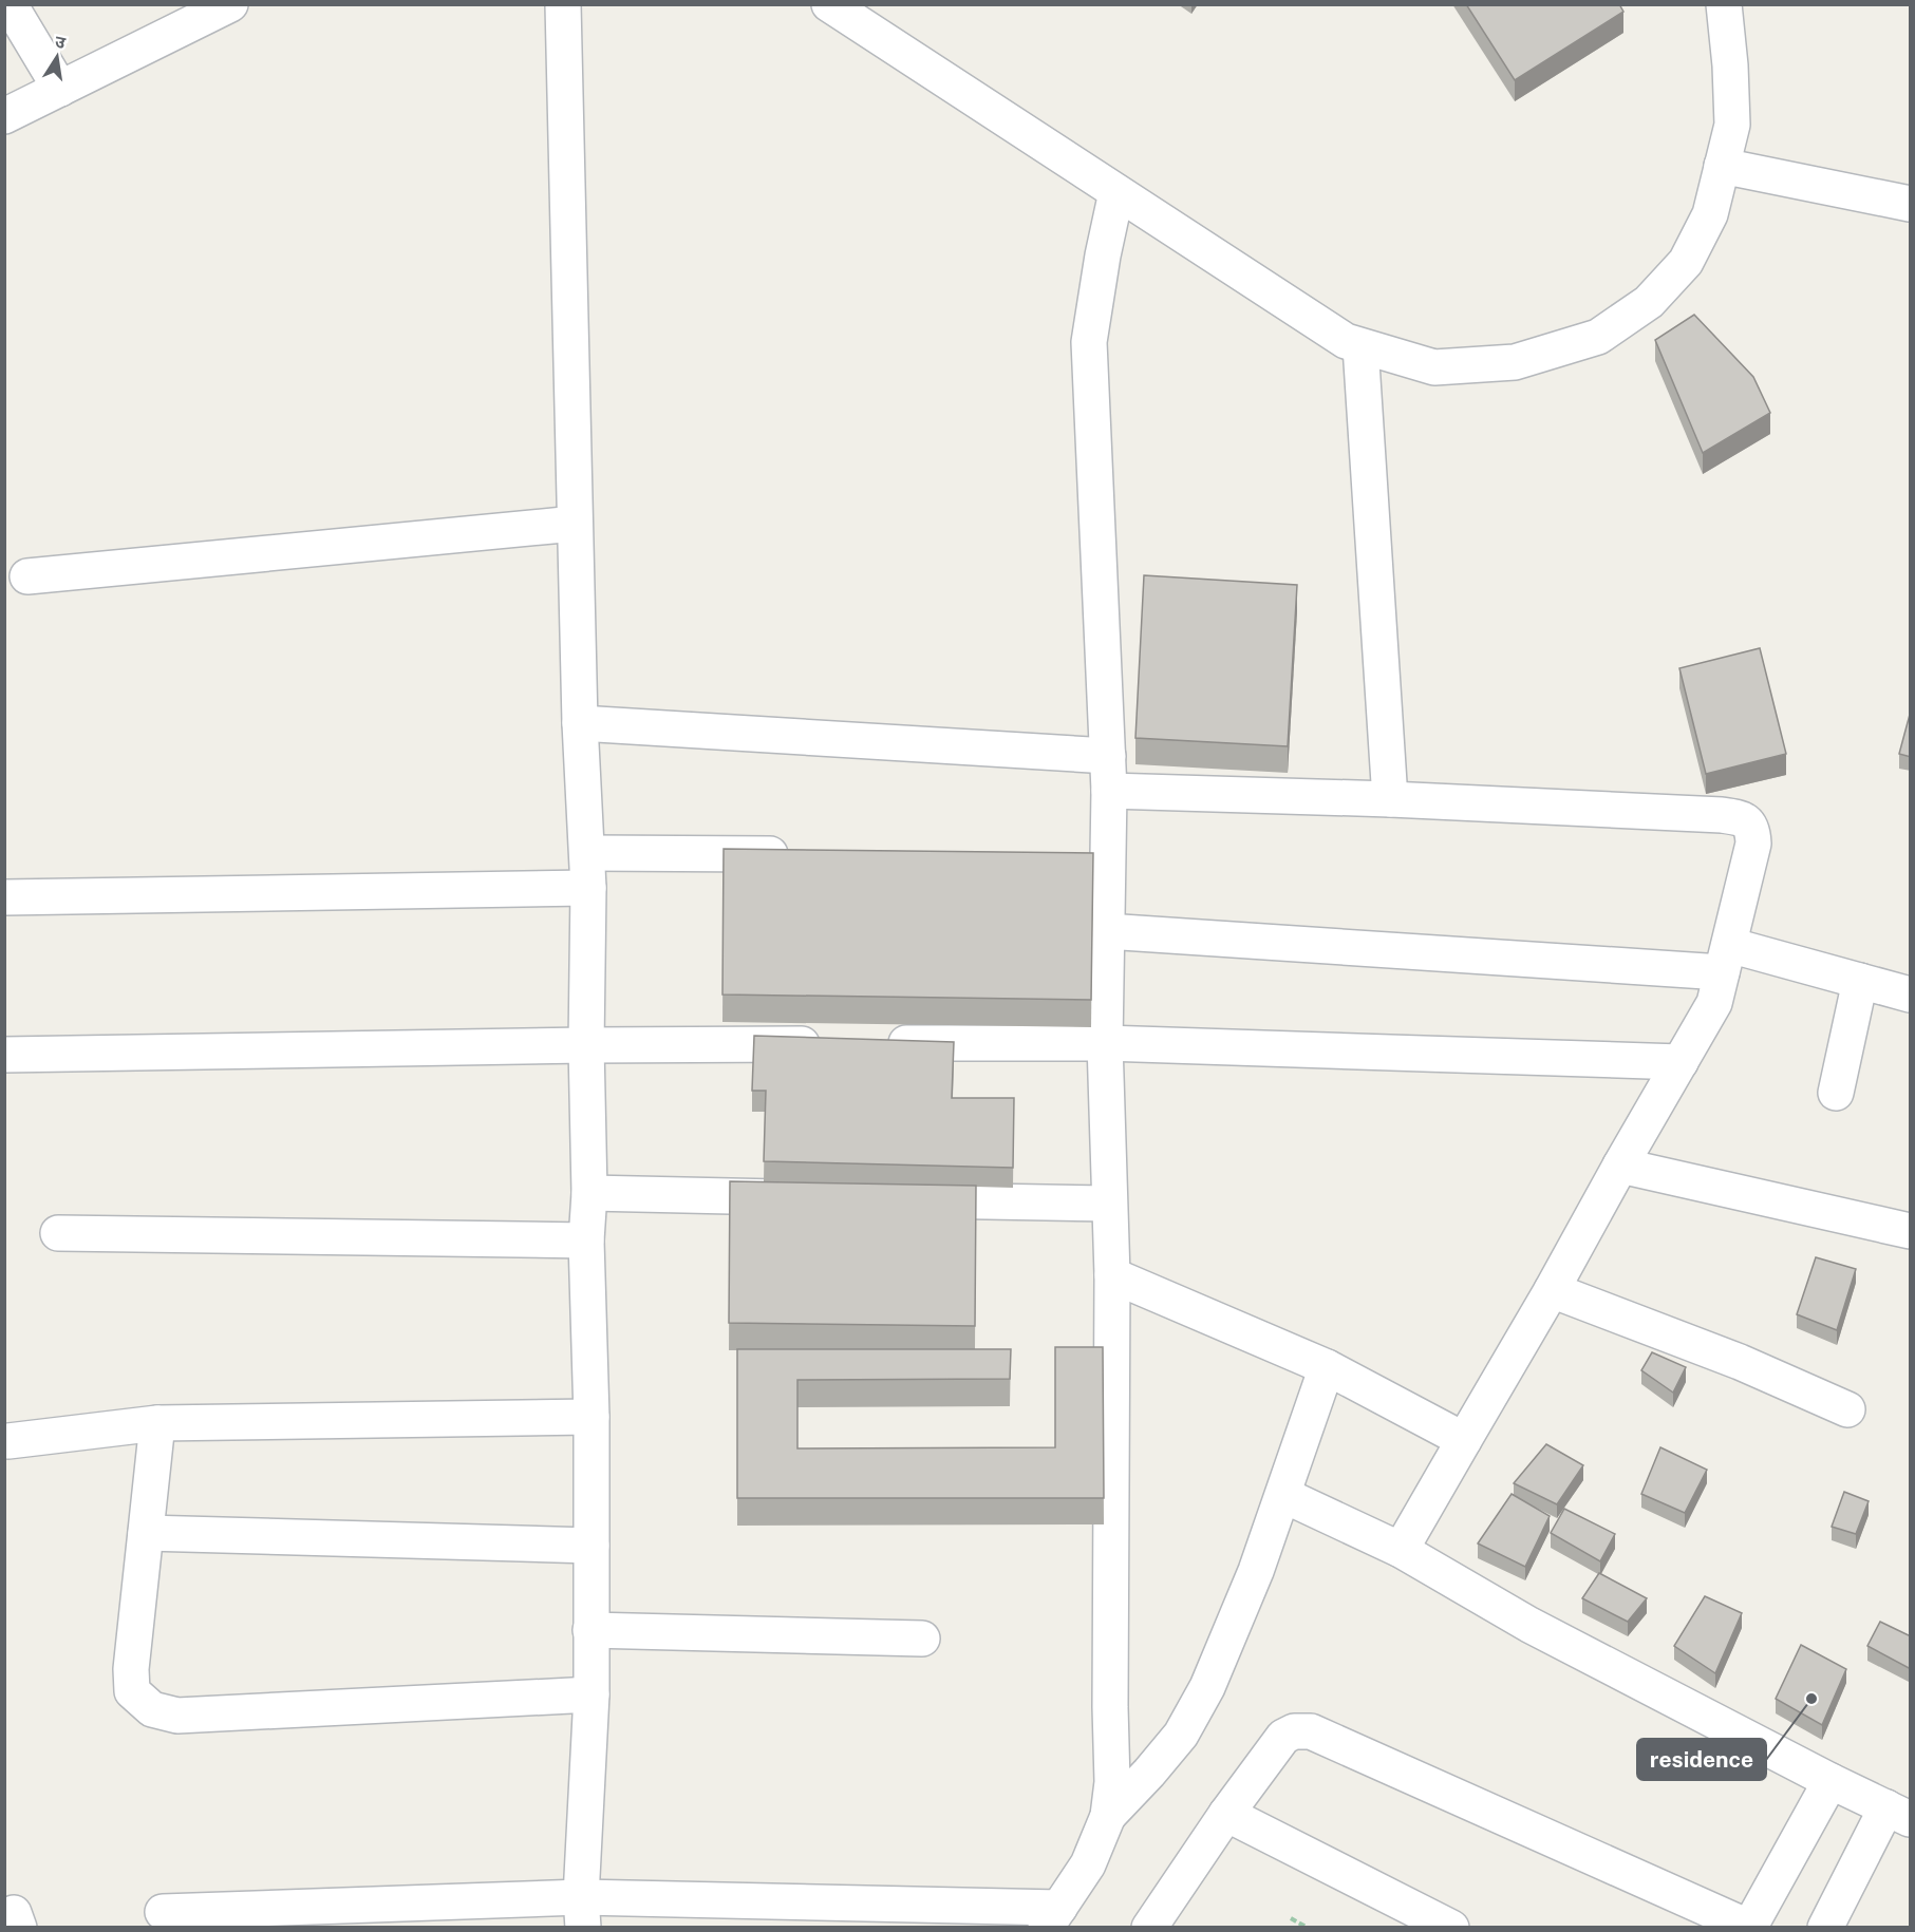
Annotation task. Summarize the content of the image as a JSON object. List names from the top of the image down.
{
  "places": ["residence"],
  "north": "top"
}
